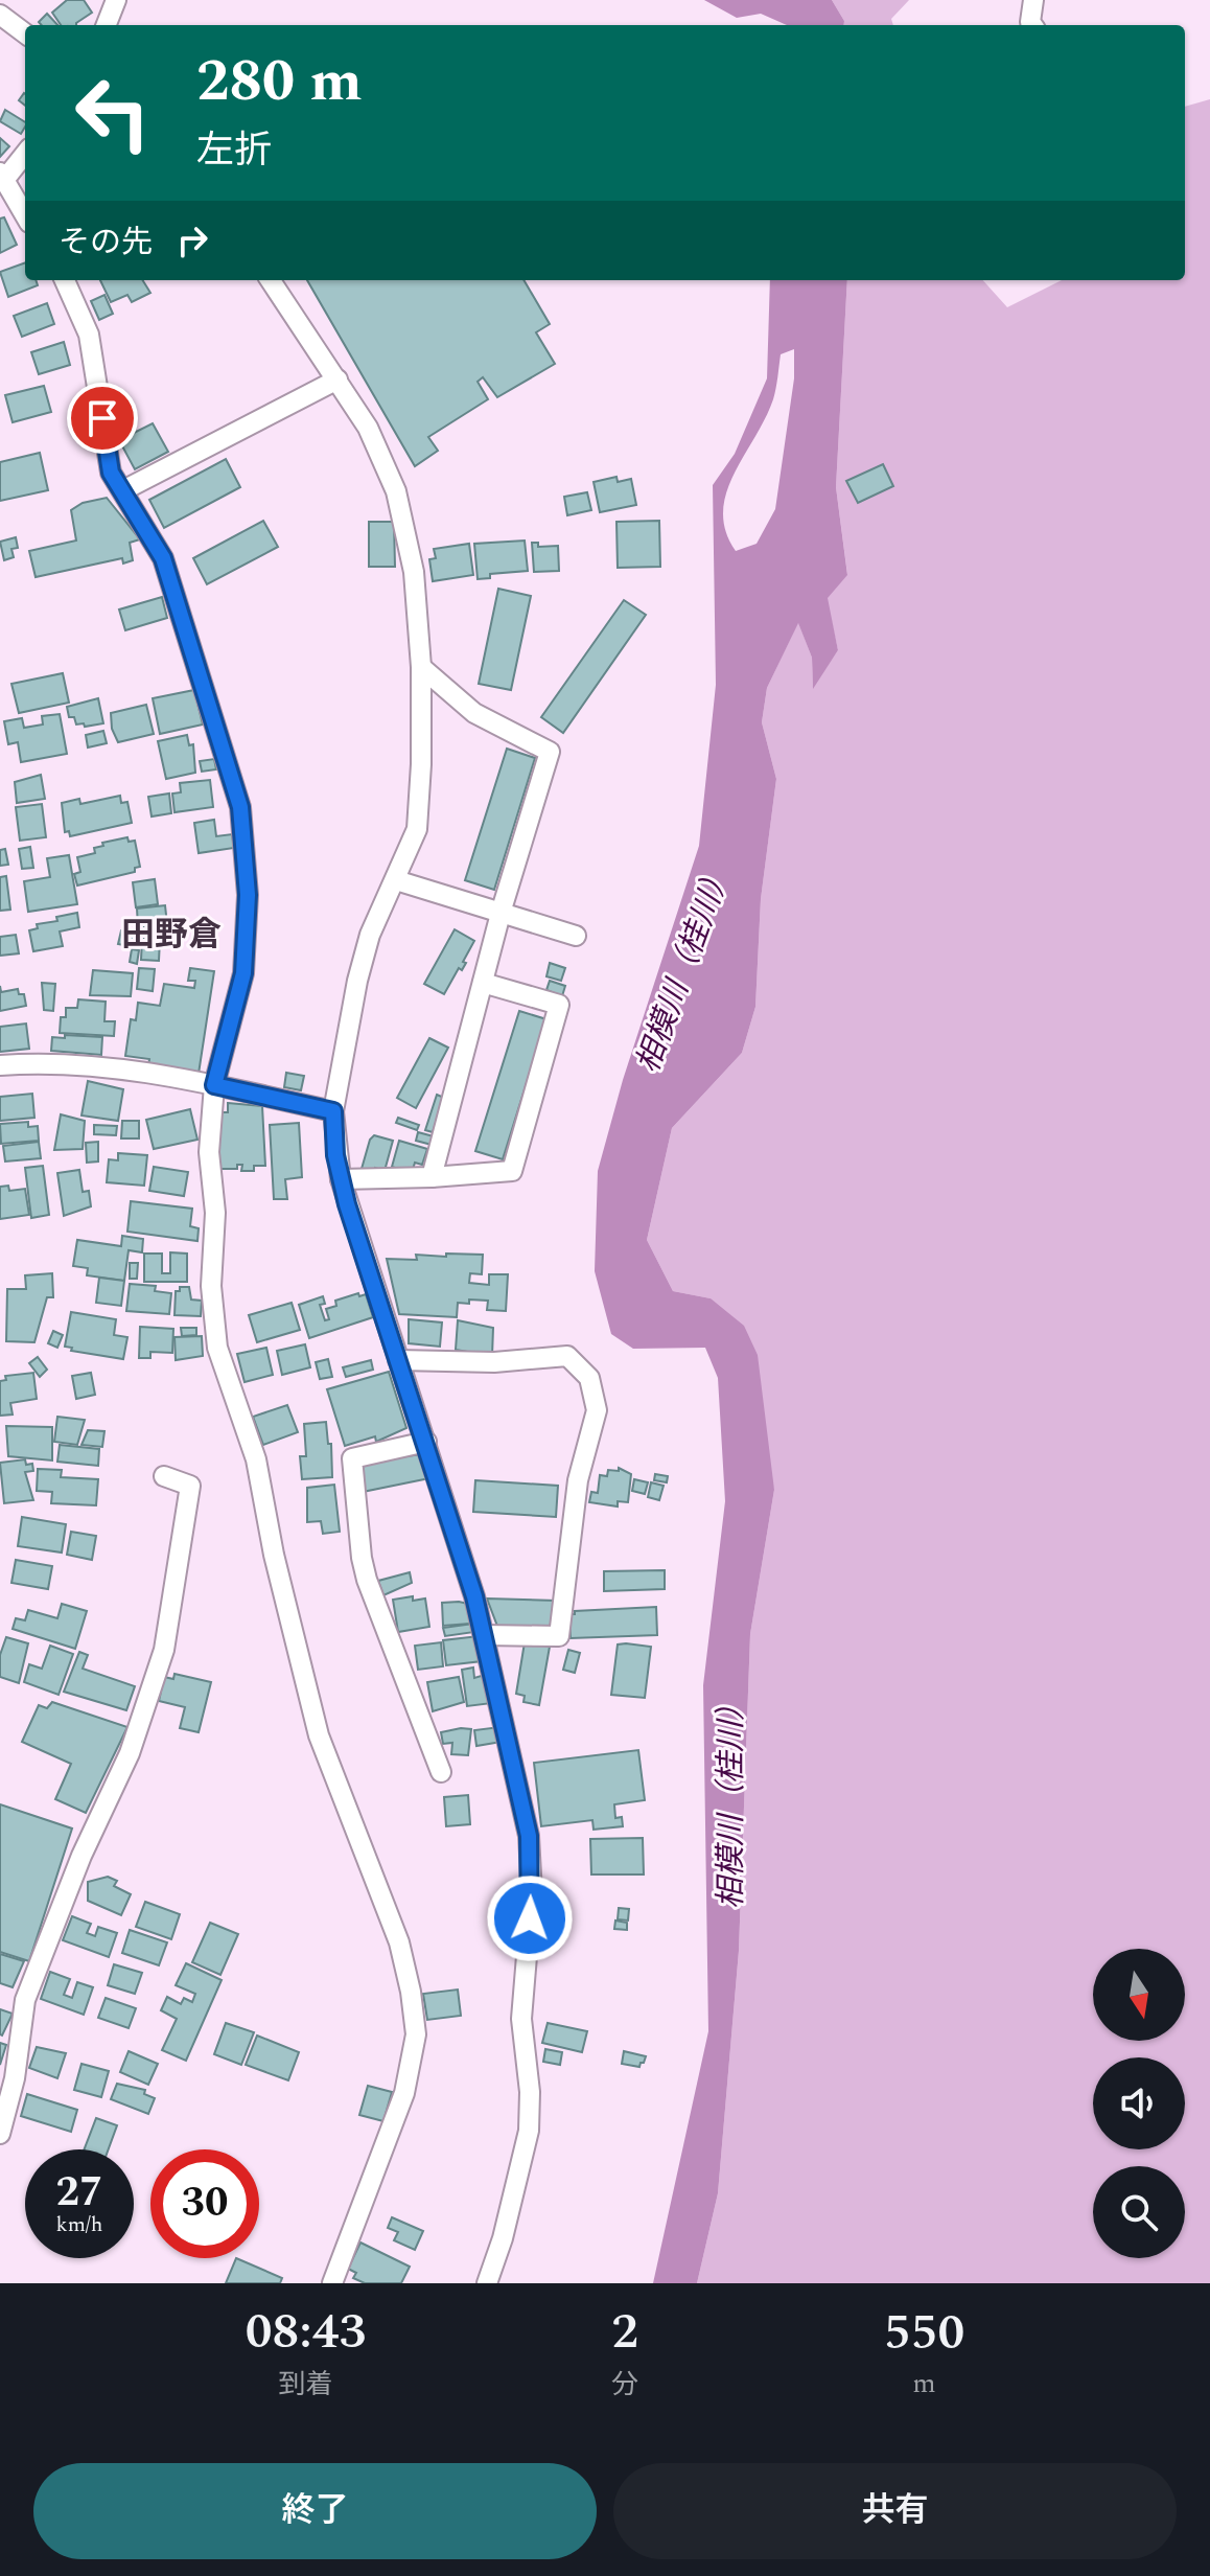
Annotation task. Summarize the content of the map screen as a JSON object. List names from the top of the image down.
{
  "districts": ["田野倉"],
  "water": ["相模川（桂川）"],
  "north": "bottom",
  "page": {
    "turn": ["280 m", "左折"],
    "then": "その先",
    "speed": "27 km/h",
    "limit": "30",
    "eta": [
      "08:43",
      "到着",
      "2",
      "分",
      "550",
      "m"
    ],
    "buttons": ["終了", "共有"]
  }
}
